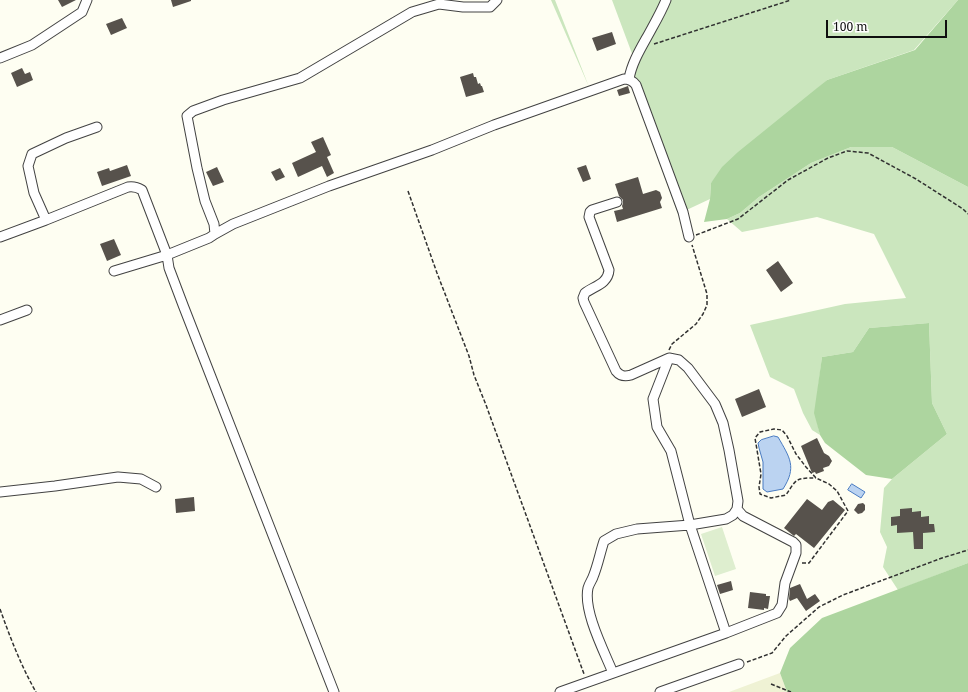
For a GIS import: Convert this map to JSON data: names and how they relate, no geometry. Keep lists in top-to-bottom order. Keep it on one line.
{"scale_bar":"100 m"}
